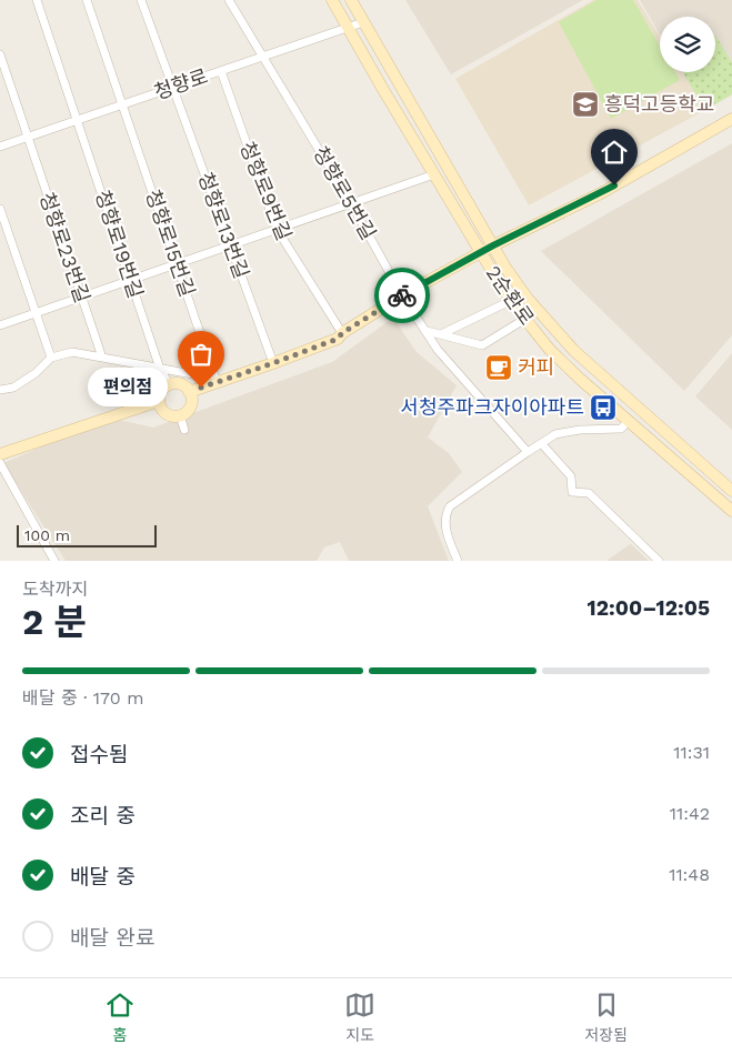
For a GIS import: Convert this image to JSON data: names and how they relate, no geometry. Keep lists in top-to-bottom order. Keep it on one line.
{"streets":{"main road":["2순환로"],"street":["청향로","청향로9번길","청향로5번길","청향로13번길","청향로15번길","청향로19번길","청향로23번길"]},"crossings":[["청향로","청향로9번길"],["청향로","청향로5번길"],["청향로","청향로13번길"],["청향로","청향로15번길"],["청향로","청향로19번길"],["청향로","청향로23번길"],["청향로","2순환로"]],"places":{"school or university":["흥덕고등학교"],"cafe":["커피"],"other":["편의점"],"bus stop":["서청주파크자이아파트"]},"scale_bar":"100 m","page":{"bubble":"편의점","scale":"100 m","heading":["2 분","도착까지","12:00–12:05"],"bar":"배달 중 · 170 m","list":[["접수됨","11:31"],["조리 중","11:42"],["배달 중","11:48"],"배달 완료"],"tabs":["홈","지도","저장됨"]}}
